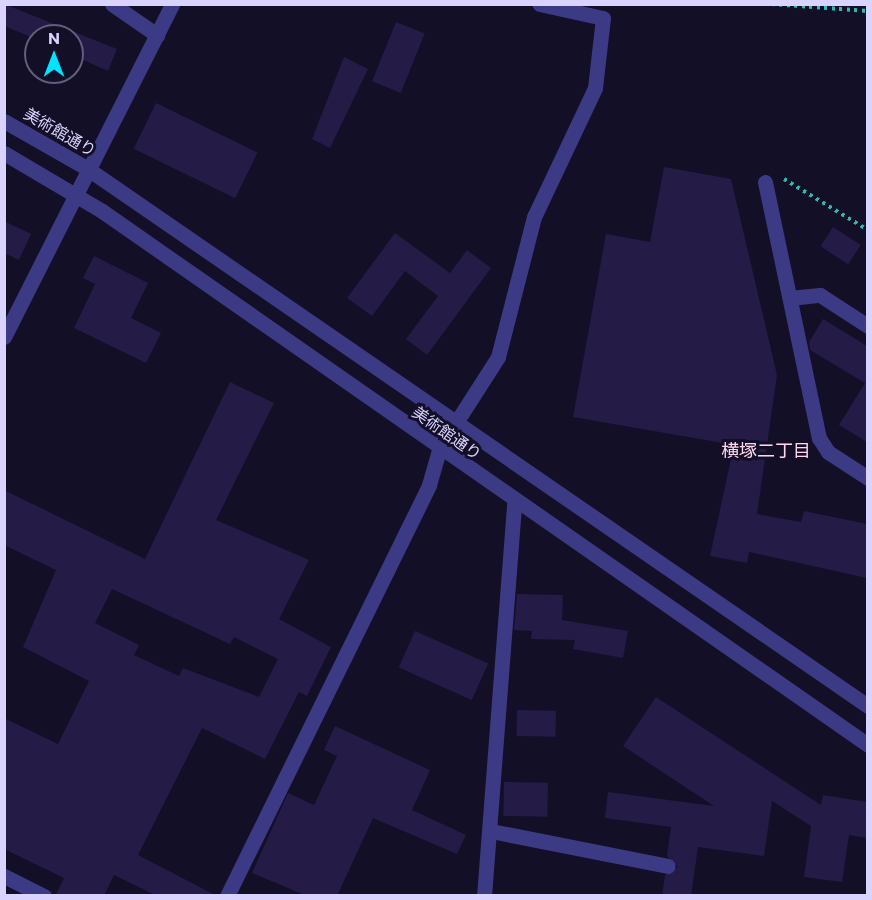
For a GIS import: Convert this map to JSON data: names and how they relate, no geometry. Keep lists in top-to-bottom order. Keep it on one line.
{"streets":{"street":["美術館通り"]},"districts":["横塚二丁目"],"north":"top"}
